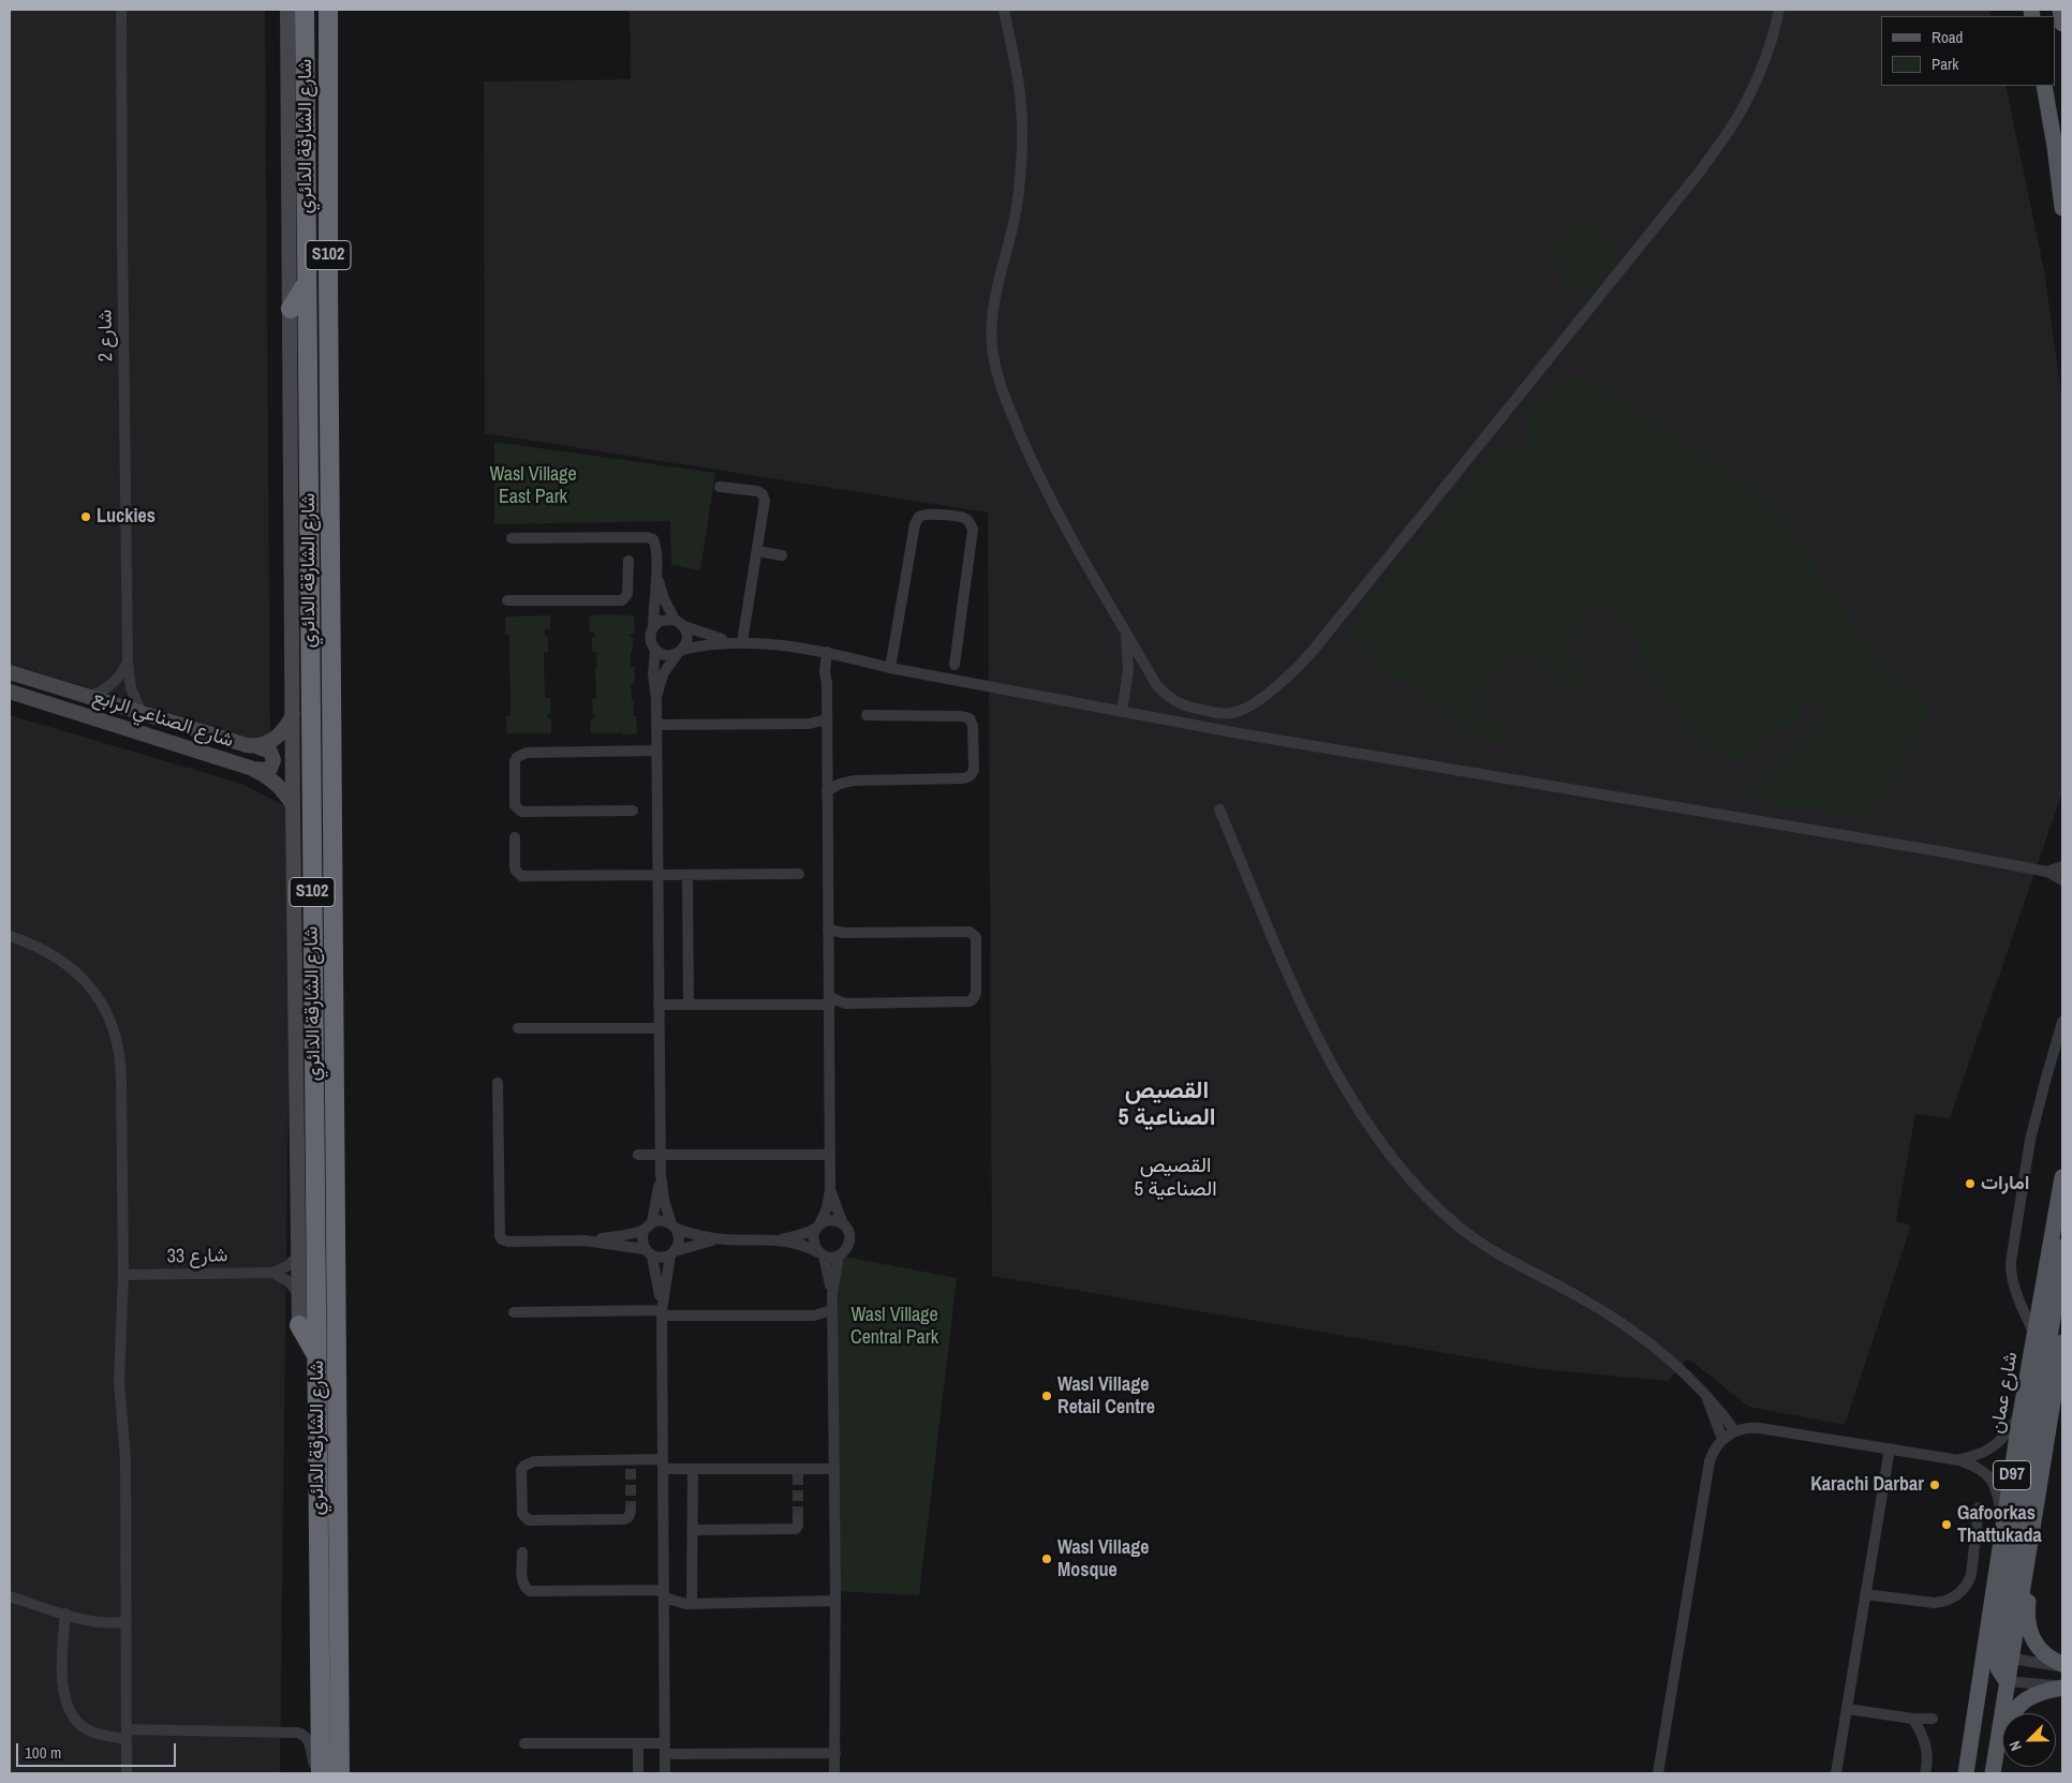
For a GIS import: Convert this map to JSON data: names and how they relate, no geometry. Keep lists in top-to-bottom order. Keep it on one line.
{"streets":{"highway":["شارع الشارقة الدائري","S102"],"main road":["شارع عمان","D97"],"street":["شارع 2","شارع الصناعي الرابع","شارع 33"]},"crossings":[["شارع 2","شارع الصناعي الرابع"]],"districts":["القصيص الصناعية 5","القصيص الصناعية 5"],"parks":["Wasl Village East Park","Wasl Village Central Park"],"places":["Luckies","امارات","Wasl Village Retail Centre","Karachi Darbar","Gafoorkas Thattukada","Wasl Village Mosque"],"legend":["Road","Park"],"scale_bar":"100 m","north":"bottom left"}
